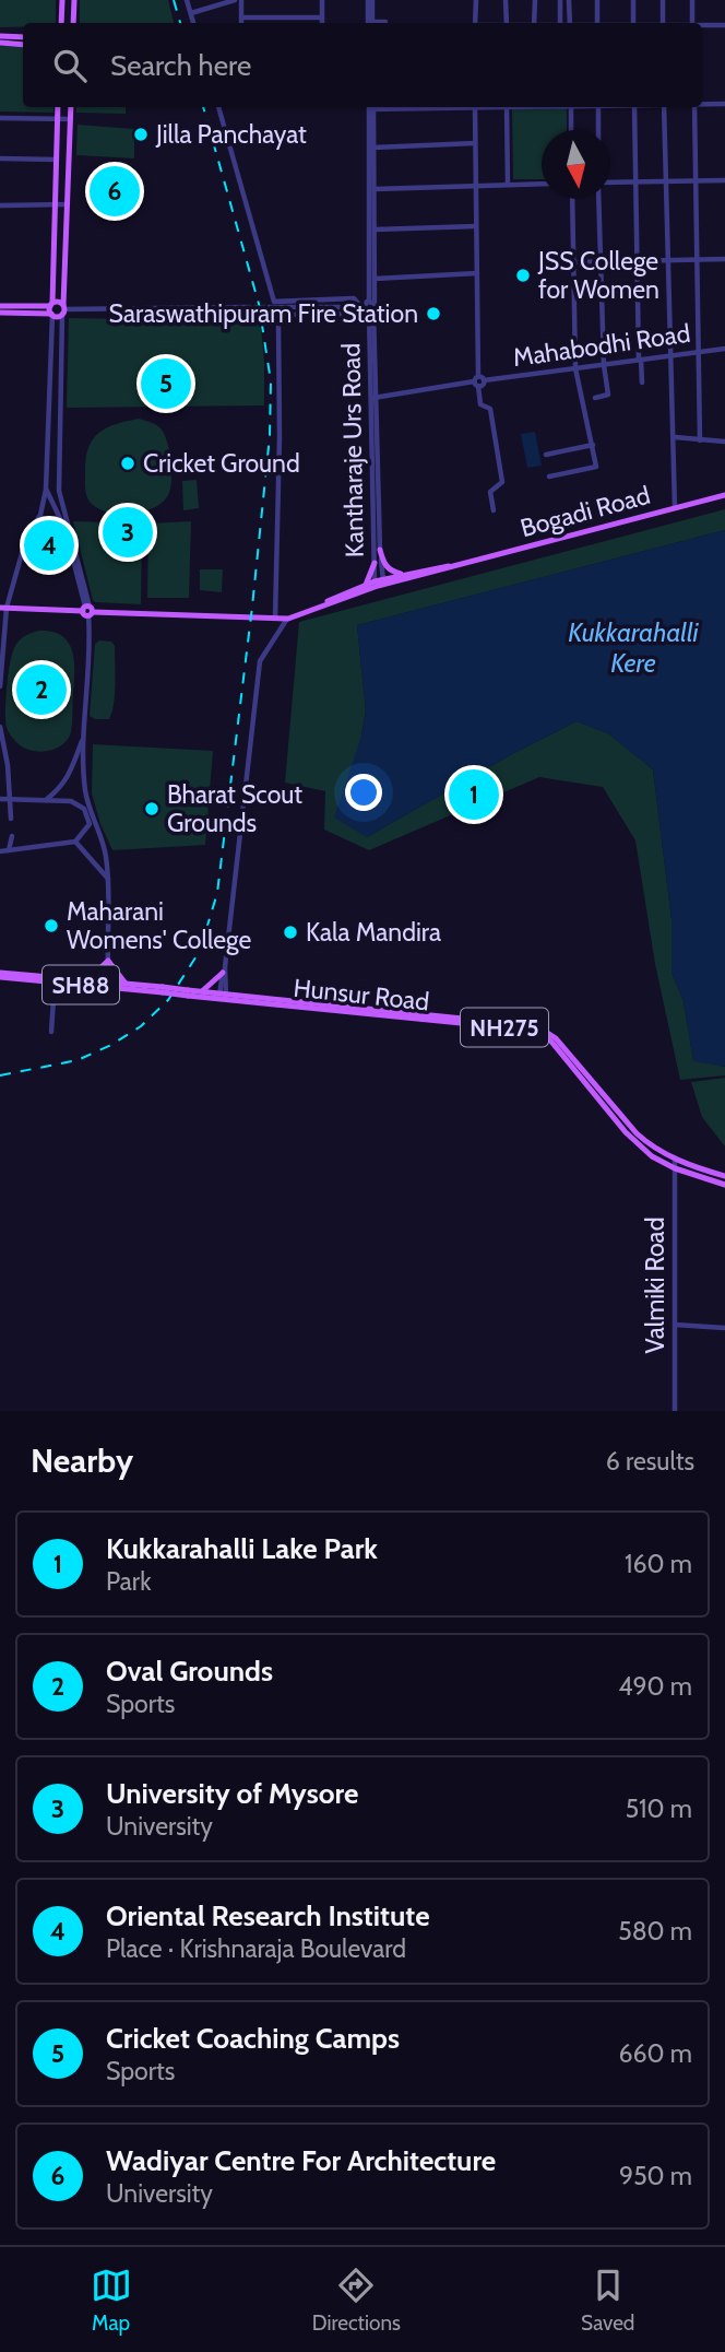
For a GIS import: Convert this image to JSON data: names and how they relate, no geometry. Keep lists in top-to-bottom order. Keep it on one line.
{"streets":{"main road":["Bogadi Road","SH88","Hunsur Road","NH275"],"street":["Mahabodhi Road","Kantharaje Urs Road","Valmiki Road"]},"crossings":[["Kantharaje Urs Road","Bogadi Road"],["SH88","Hunsur Road"],["Hunsur Road","Valmiki Road"]],"water":["Kukkarahalli Kere"],"places":["Jilla Panchayat","JSS College for Women","Saraswathipuram Fire Station","Cricket Ground","Bharat Scout Grounds","Maharani Womens' College","Kala Mandira"],"north":"bottom","page":{"search":"Search here","pins":["6","5","3","4","2","1"],"heading":["Nearby","6 results"],"list":[{"mark":"1","name":"Kukkarahalli Lake Park","note":"Park","value":"160 m"},{"mark":"2","name":"Oval Grounds","note":"Sports","value":"490 m"},{"mark":"3","name":"University of Mysore","note":"University","value":"510 m"},{"mark":"4","name":"Oriental Research Institute","note":"Place · Krishnaraja Boulevard","value":"580 m"},{"mark":"5","name":"Cricket Coaching Camps","note":"Sports","value":"660 m"},{"mark":"6","name":"Wadiyar Centre For Architecture","note":"University","value":"950 m"}],"nav":["Map","Directions","Saved"]}}
